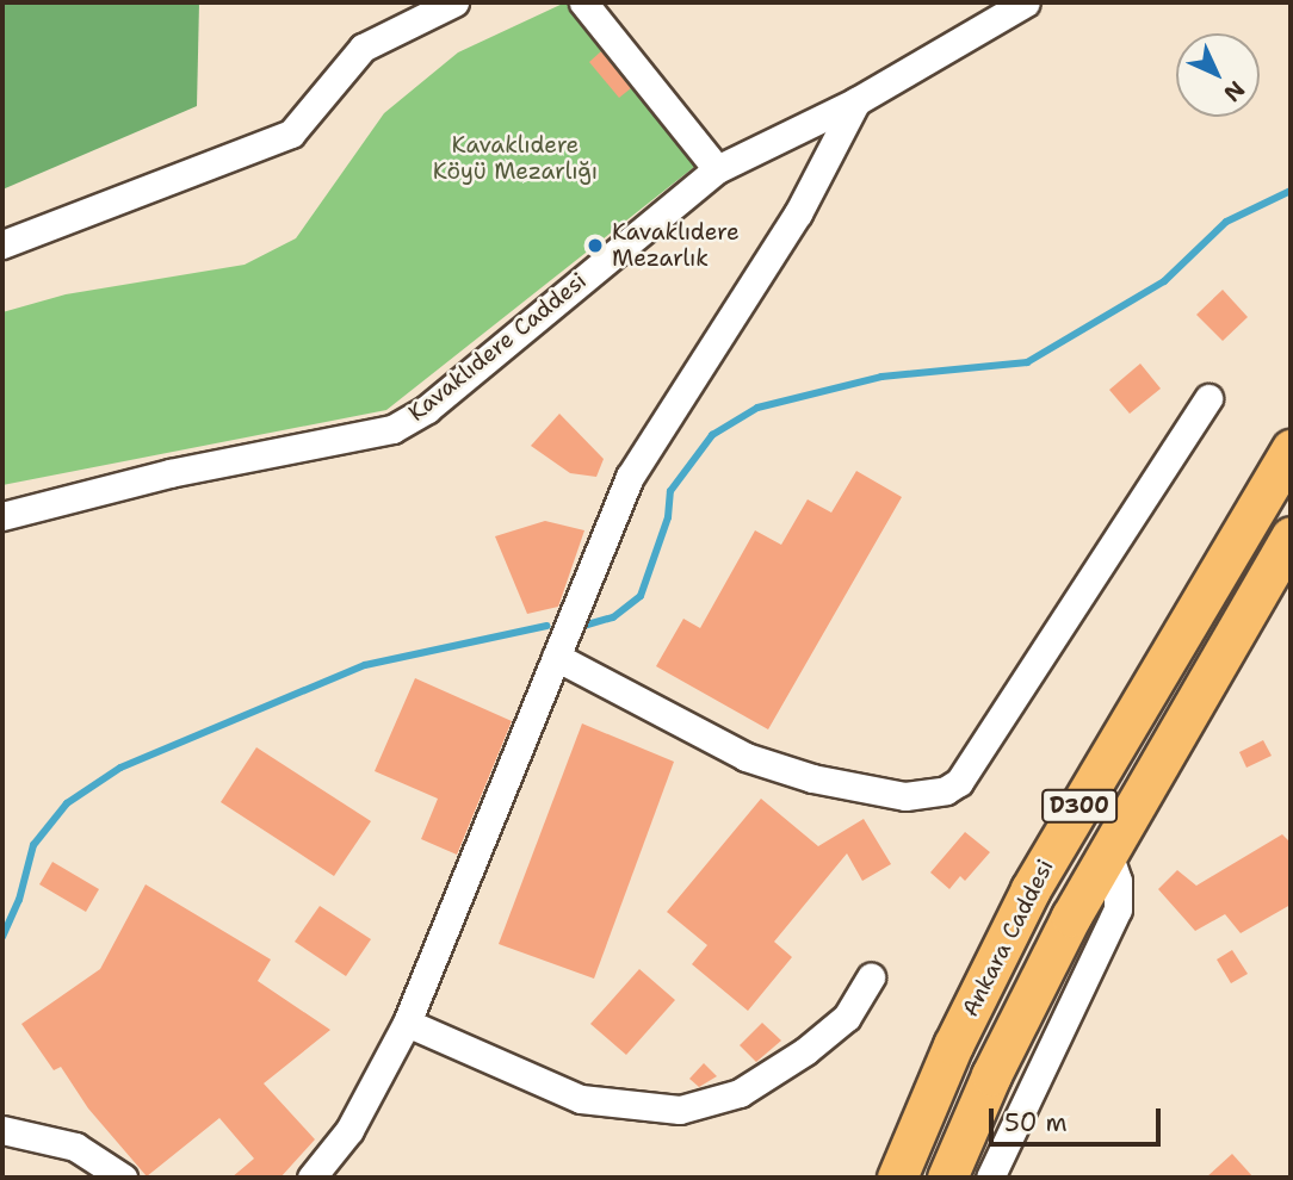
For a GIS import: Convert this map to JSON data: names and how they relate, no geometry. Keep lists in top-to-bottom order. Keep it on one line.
{"streets":{"highway":["D300","Ankara Caddesi"],"street":["Kavaklıdere Caddesi"]},"parks":["Kavaklıdere Köyü Mezarlığı"],"places":["Kavaklıdere Mezarlık"],"scale_bar":"50 m","north":"bottom right"}
